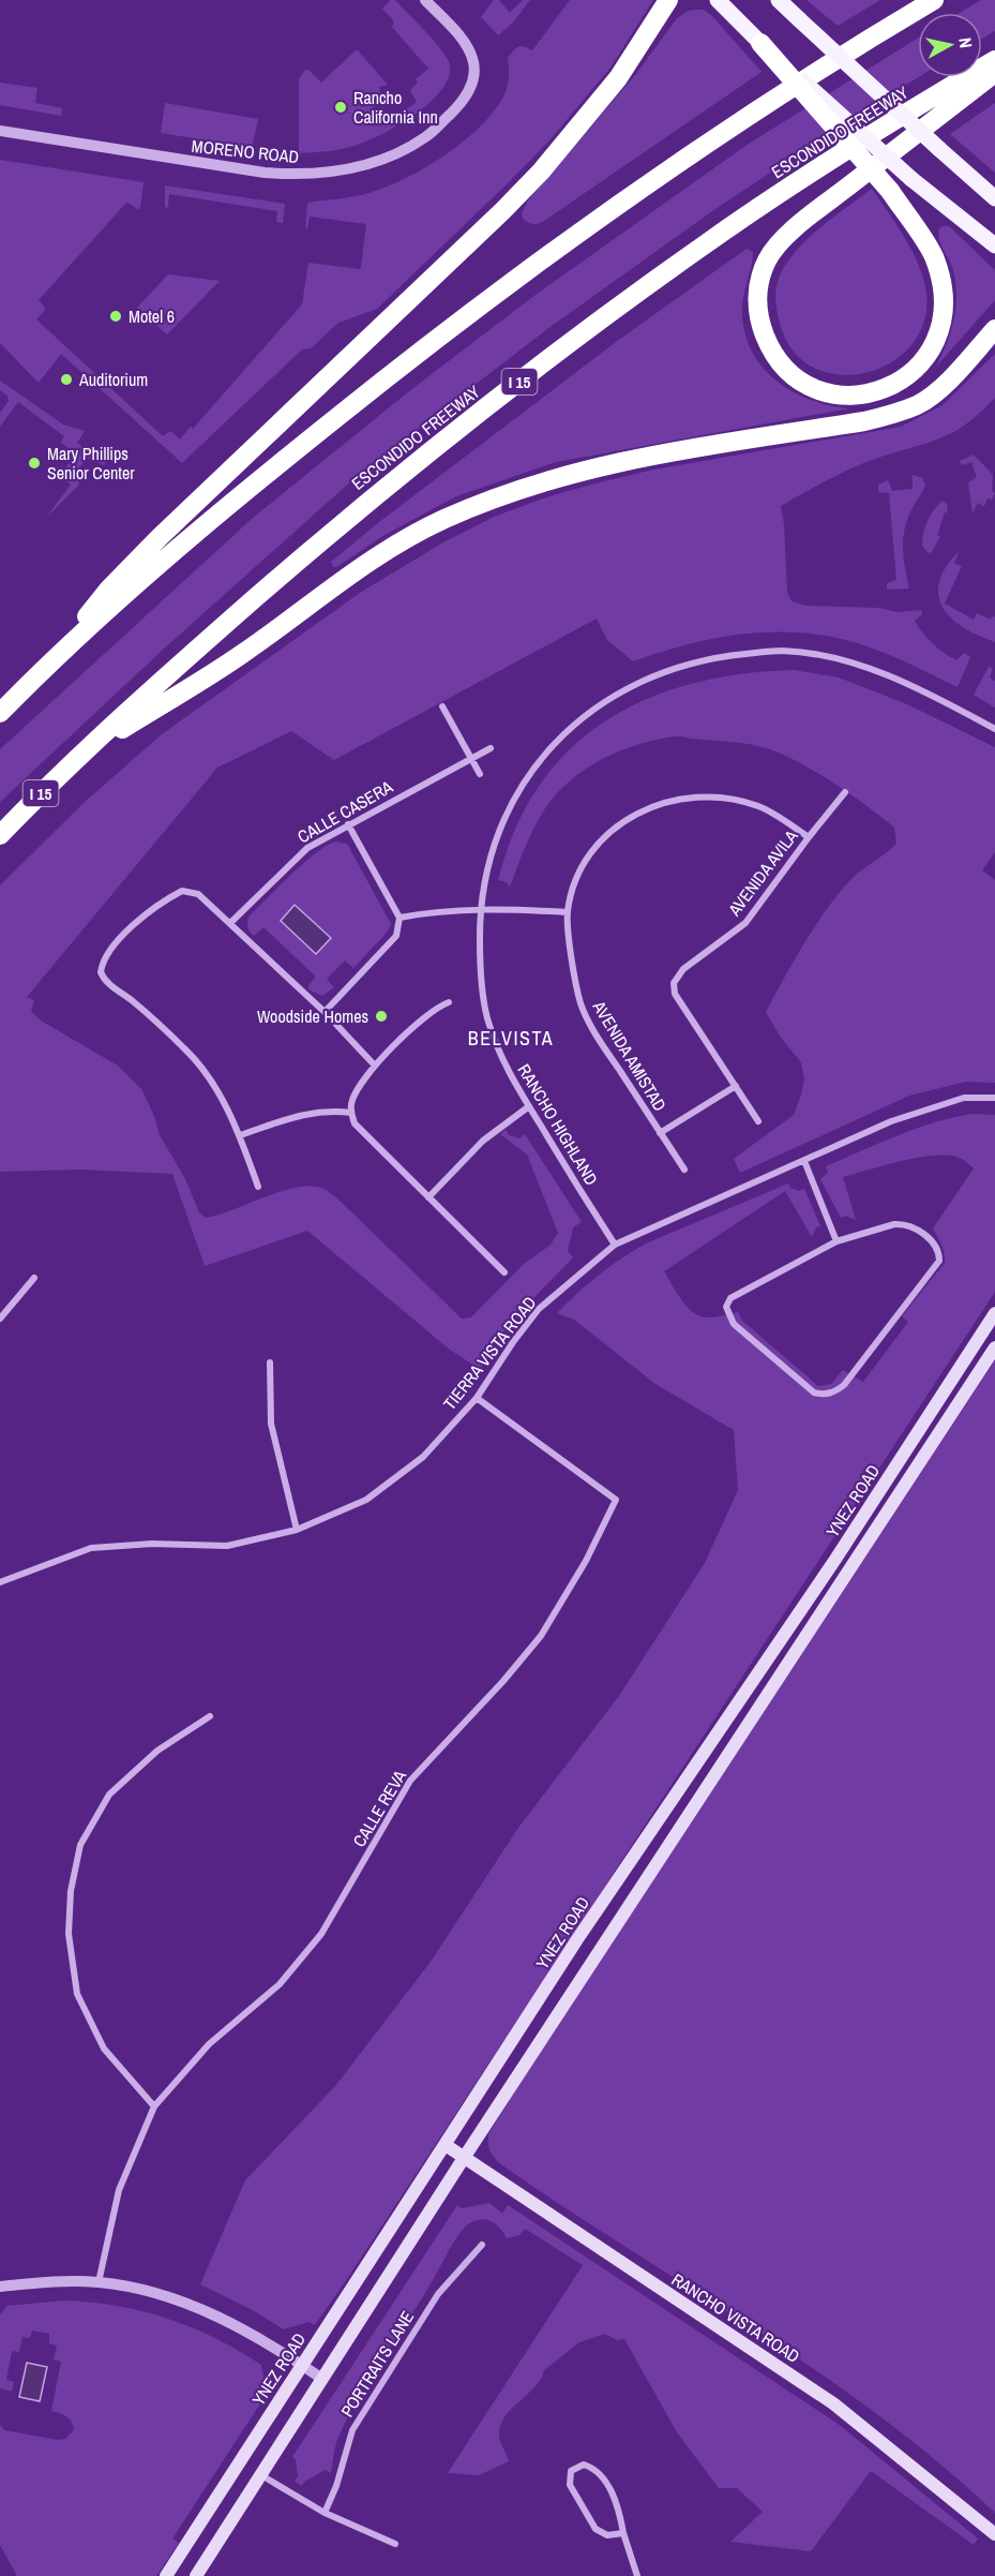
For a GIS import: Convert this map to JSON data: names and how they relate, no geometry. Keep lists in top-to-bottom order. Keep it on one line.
{"streets":{"highway":["ESCONDIDO FREEWAY","I 15"],"main road":["YNEZ ROAD","RANCHO VISTA ROAD"],"street":["MORENO ROAD","CALLE CASERA","AVENIDA AVILA","AVENIDA AMISTAD","RANCHO HIGHLAND","TIERRA VISTA ROAD","CALLE REVA","PORTRAITS LANE"]},"crossings":[["AVENIDA AVILA","AVENIDA AMISTAD"],["RANCHO HIGHLAND","TIERRA VISTA ROAD"],["TIERRA VISTA ROAD","CALLE REVA"],["YNEZ ROAD","RANCHO VISTA ROAD"]],"districts":["BELVISTA"],"places":["Rancho California Inn","Motel 6","Auditorium","Mary Phillips Senior Center","Woodside Homes"],"north":"right"}
